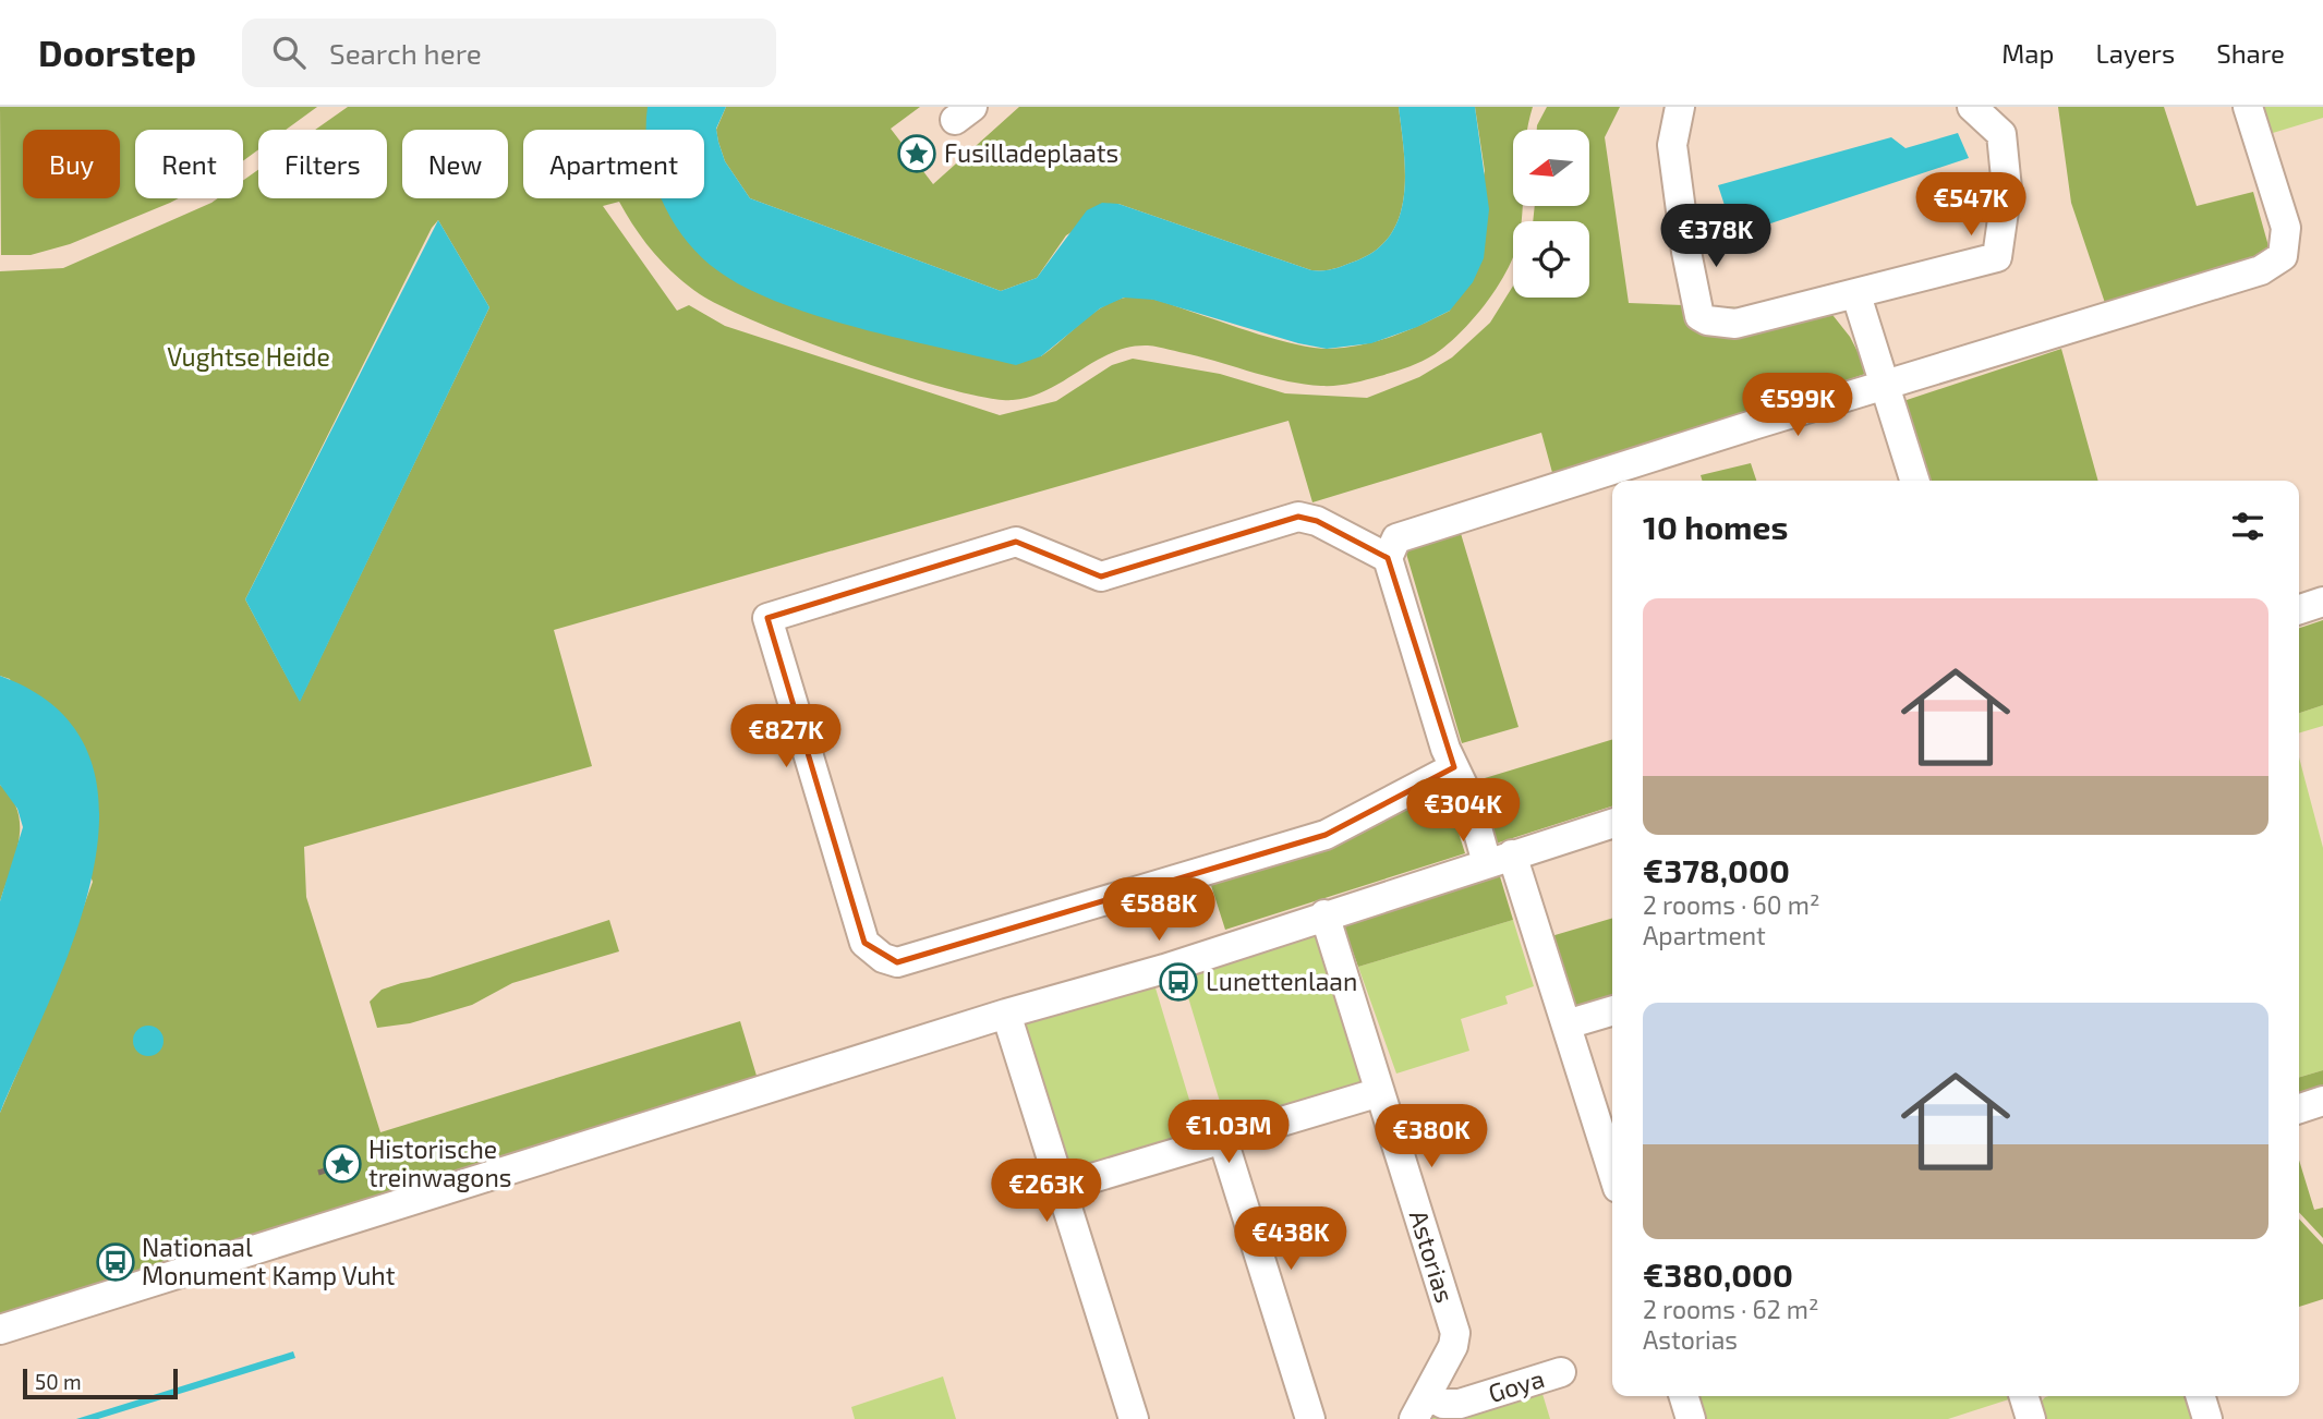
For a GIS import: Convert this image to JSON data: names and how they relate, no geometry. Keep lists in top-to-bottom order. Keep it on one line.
{"streets":{"street":["Astorias","Goya"]},"crossings":[["Astorias","Goya"]],"parks":["Vughtse Heide"],"places":{"place":["Fusilladeplaats","Historische treinwagons"],"bus stop":["Lunettenlaan","Nationaal Monument Kamp Vuht"]},"scale_bar":"50 m","north":"left","page":{"header":"Doorstep","search":"Search here","nav":["Map","Layers","Share"],"chip":["Buy","Rent","Filters","New","Apartment"],"price":["€547K","€378K","€599K","€827K","€304K","€588K","€1.03M","€380K","€263K","€438K"],"heading":"10 homes","list":[{"name":"€378,000","note":"2 rooms · 60 m² · Apartment"},{"name":"€380,000","note":"2 rooms · 62 m² · Astorias"}],"scale":"50 m"}}
